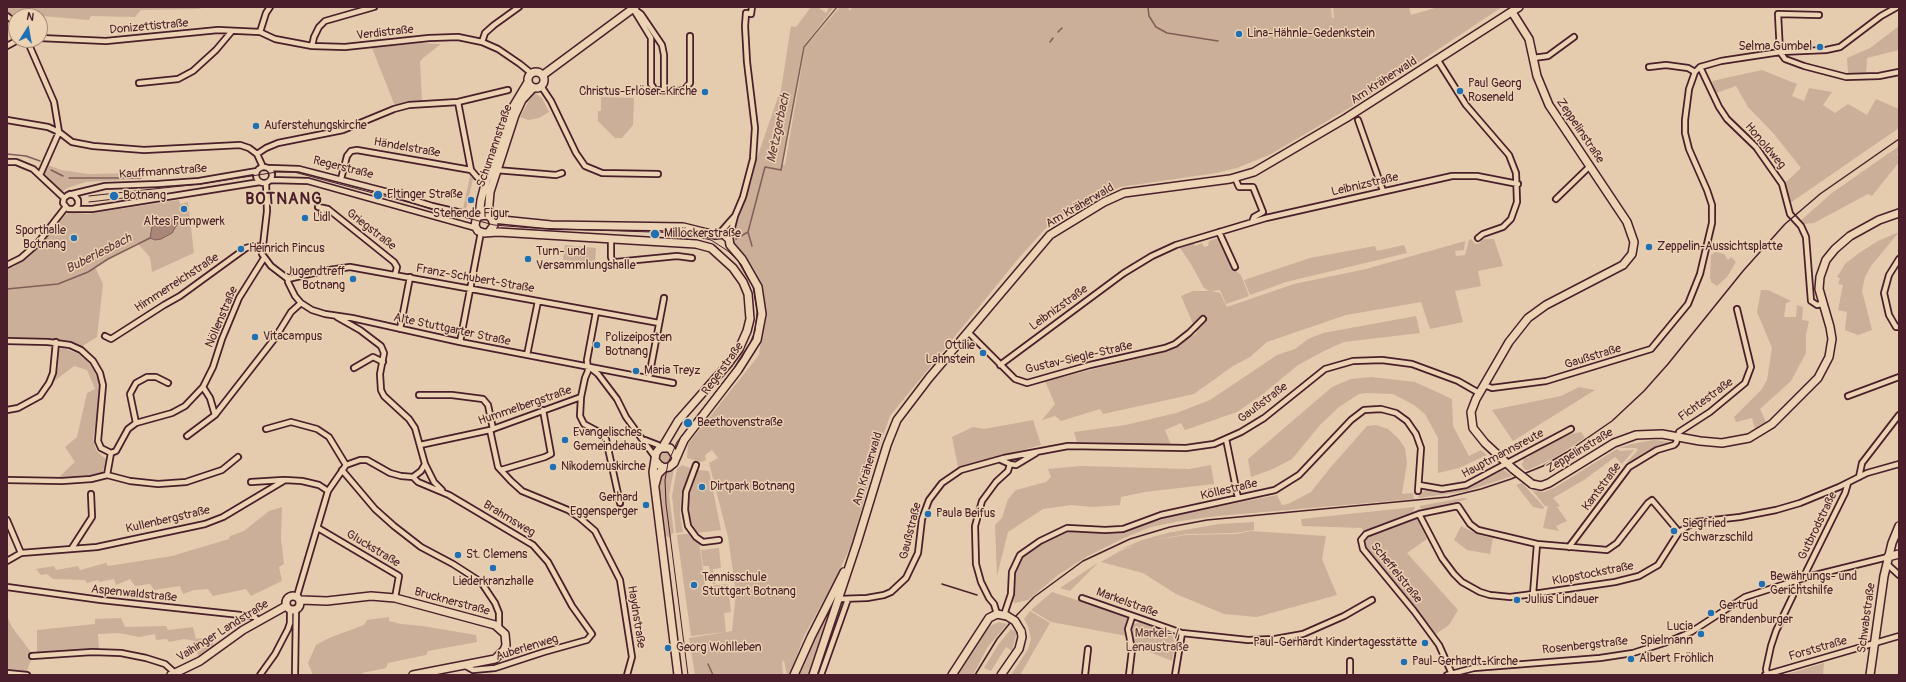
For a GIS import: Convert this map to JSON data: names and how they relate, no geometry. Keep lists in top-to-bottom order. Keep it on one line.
{"streets":{"main road":["Am Kräherwald","Zeppelinstraße","Schumannstraße","Regerstraße","Brucknerstraße","Schwabstraße","Vaihinger Landstraße","Rosenbergstraße"],"street":["Donizettistraße","Verdistraße","Honoldweg","Händelstraße","Kauffmannstraße","Leibnizstraße","Griegstraße","Franz-Schubert-Straße","Himmerreichstraße","Nöllenstraße","Alte Stuttgarter Straße","Gaußstraße","Gustav-Siegle-Straße","Fichtestraße","Hummelbergstraße","Hauptmannsreute","Kantstraße","Köllestraße","Brahmsweg","Kullenbergstraße","Gutbrodstraße","Gluckstraße","Scheffelstraße","Klopstockstraße","Aspenwaldstraße","Markelstraße","Haydnstraße","Auberlenweg","Forststraße"]},"crossings":[["Donizettistraße","Verdistraße"],["Verdistraße","Schumannstraße"],["Am Kräherwald","Zeppelinstraße"],["Am Kräherwald","Gaußstraße"],["Am Kräherwald","Gustav-Siegle-Straße"],["Zeppelinstraße","Honoldweg"],["Zeppelinstraße","Gaußstraße"],["Zeppelinstraße","Fichtestraße"],["Zeppelinstraße","Hauptmannsreute"],["Zeppelinstraße","Kantstraße"],["Schumannstraße","Händelstraße"],["Schumannstraße","Regerstraße"],["Händelstraße","Regerstraße"],["Regerstraße","Kauffmannstraße"],["Leibnizstraße","Gustav-Siegle-Straße"],["Griegstraße","Franz-Schubert-Straße"],["Franz-Schubert-Straße","Hummelbergstraße"],["Alte Stuttgarter Straße","Hummelbergstraße"],["Fichtestraße","Kantstraße"],["Hummelbergstraße","Haydnstraße"],["Hauptmannsreute","Köllestraße"],["Brahmsweg","Auberlenweg"],["Gutbrodstraße","Klopstockstraße"],["Gutbrodstraße","Rosenbergstraße"],["Gluckstraße","Brucknerstraße"],["Gluckstraße","Vaihinger Landstraße"],["Scheffelstraße","Klopstockstraße"],["Scheffelstraße","Rosenbergstraße"],["Aspenwaldstraße","Vaihinger Landstraße"],["Brucknerstraße","Vaihinger Landstraße"],["Brucknerstraße","Auberlenweg"],["Schwabstraße","Rosenbergstraße"],["Schwabstraße","Forststraße"]],"districts":["BOTNANG"],"water":["Metzgerbach","Buberlesbach"],"parks":["Markel- / Lenaustraße"],"places":["Lina-Hähnle-Gedenkstein","Selma Gumbel","Paul Georg Roseneld","Christus-Erlöser-Kirche","Auferstehungskirche","Eltinger Straße","Botnang","Stehende Figur","Altes Pumpwerk","Lidl","Millöckerstraße","Sporthalle Botnang","Zeppelin-Aussichtsplatte","Heinrich Pincus","Turn- und Versammlungshalle","Jugendtreff Botnang","Vitacampus","Polizeiposten Botnang","Ottilie Lahnstein","Maria Treyz","Beethovenstraße","Evangelisches Gemeindehaus","Nikodemuskirche","Dirtpark Botnang","Gerhard Eggensperger","Paula Beifus","Siegfried Schwarzschild","St. Clemens","Liederkranzhalle","Bewährungs- und Gerichtshilfe","Tennisschule Stuttgart Botnang","Julius Lindauer","Gertrud Brandenburger","Lucia Spielmann","Paul-Gerhardt Kindertagesstätte","Georg Wohlleben","Albert Fröhlich","Paul-Gerhardt-Kirche"],"north":"top"}
